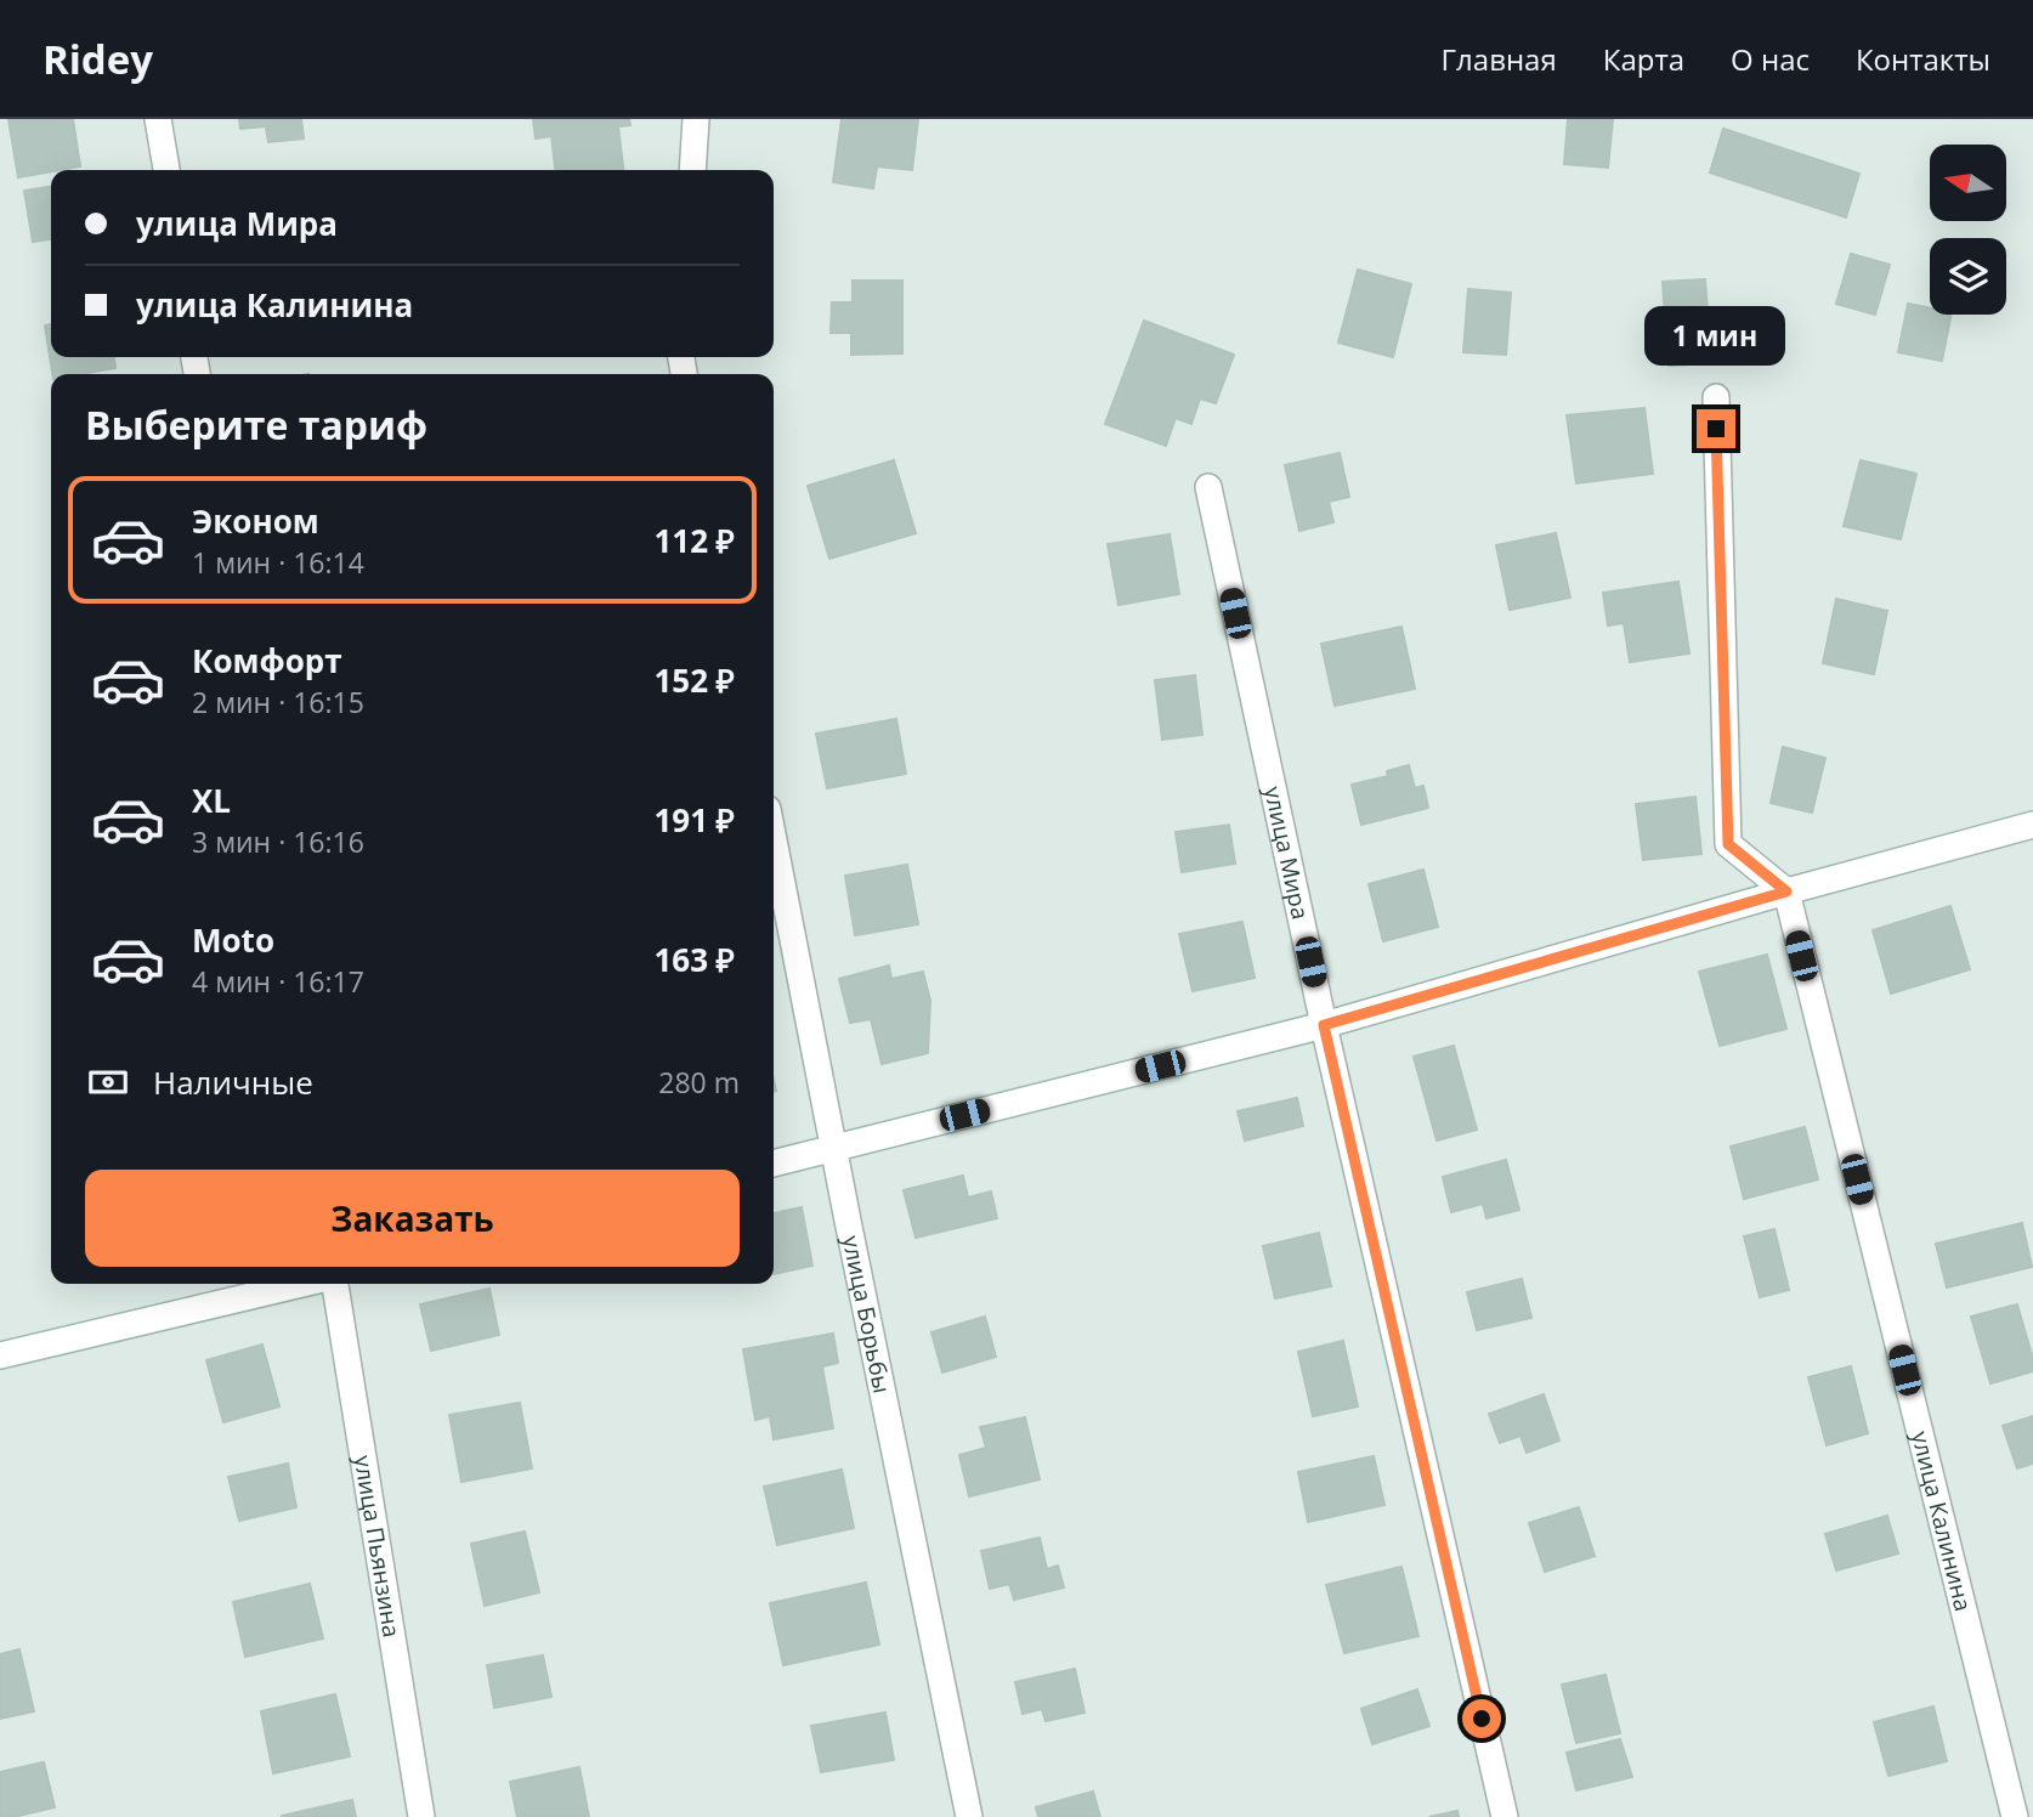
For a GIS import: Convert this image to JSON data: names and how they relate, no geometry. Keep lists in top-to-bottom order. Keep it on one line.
{"streets":{"street":["улица Мира","улица Борьбы","улица Калинина","улица Пьянзина"]},"north":"left","page":{"header":"Ridey","nav":["Главная","Карта","О нас","Контакты"],"banner":["улица Мира","улица Калинина"],"bubble":"1 мин","heading":"Выберите тариф","list":[{"name":"Эконом","note":"1 мин · 16:14","value":"112 ₽"},{"name":"Комфорт","note":"2 мин · 16:15","value":"152 ₽"},{"name":"XL","note":"3 мин · 16:16","value":"191 ₽"},{"name":"Moto","note":"4 мин · 16:17","value":"163 ₽"}],"pay":["Наличные","280 m"],"buttons":"Заказать"}}
